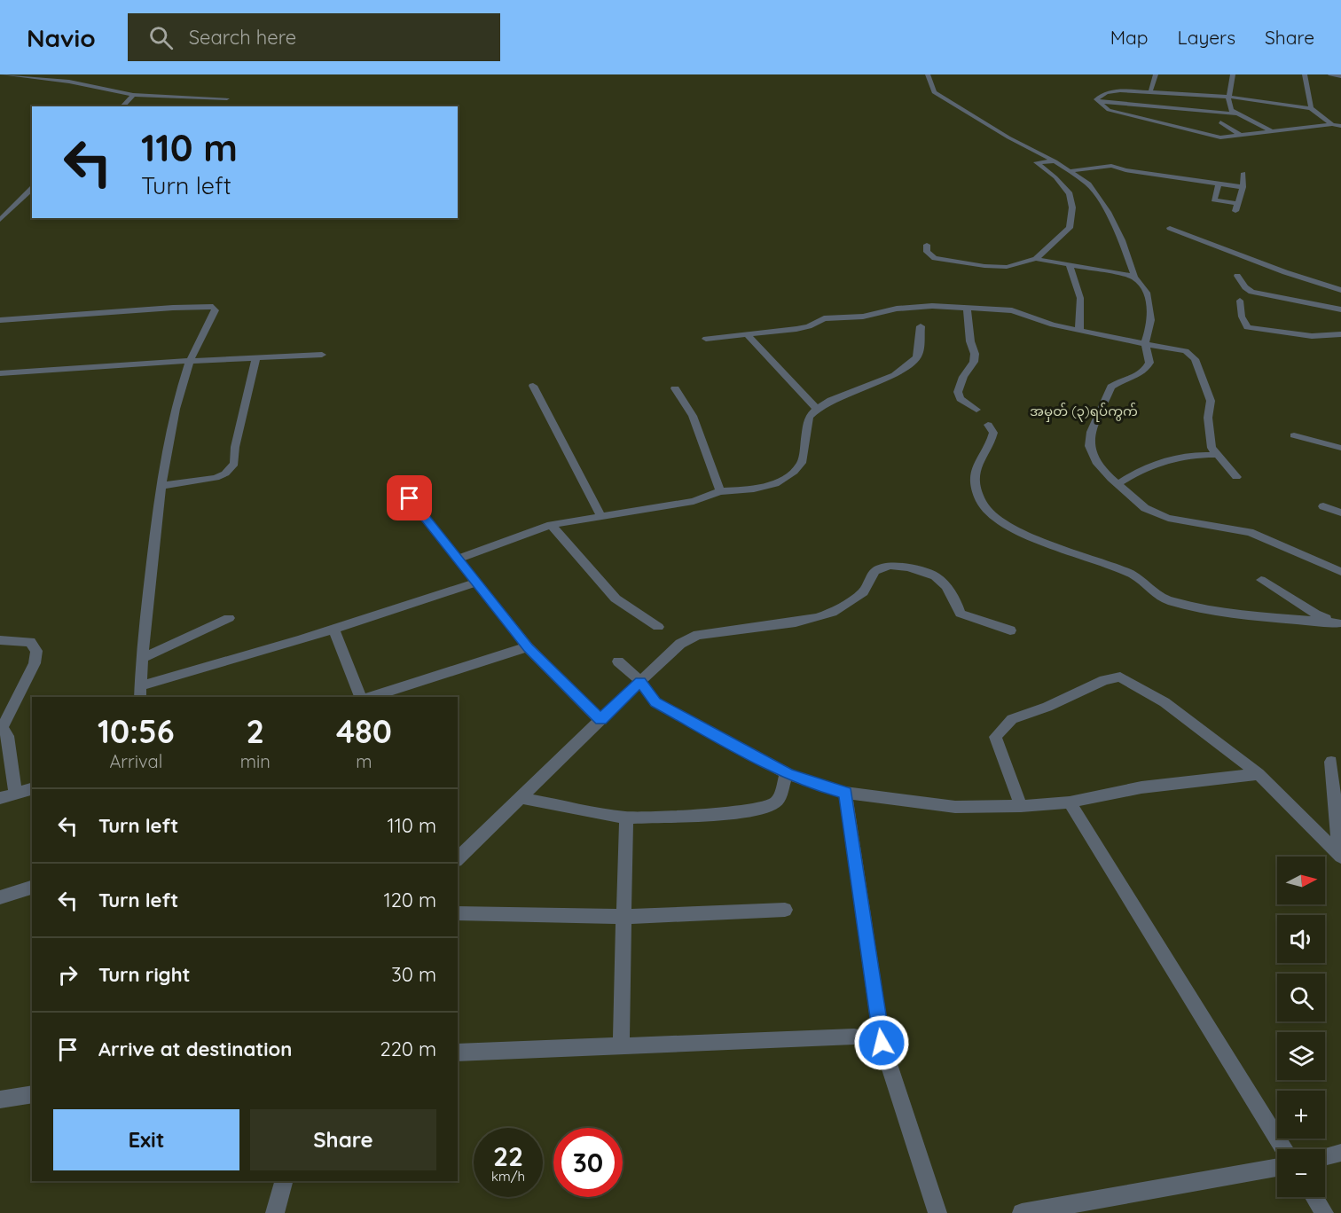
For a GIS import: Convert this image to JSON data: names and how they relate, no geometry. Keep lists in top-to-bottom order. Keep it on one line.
{"districts":["အမှတ် (၃)ရပ်ကွက်"],"north":"right","page":{"header":"Navio","search":"Search here","nav":["Map","Layers","Share"],"turn":["110 m","Turn left"],"eta":["10:56","Arrival","2","min","480","m"],"list":[{"name":"Turn left","value":"110 m"},{"name":"Turn left","value":"120 m"},{"name":"Turn right","value":"30 m"},{"name":"Arrive at destination","value":"220 m"}],"map_buttons":["+","−"],"buttons":["Exit","Share"],"speed":"22 km/h","limit":"30"}}
